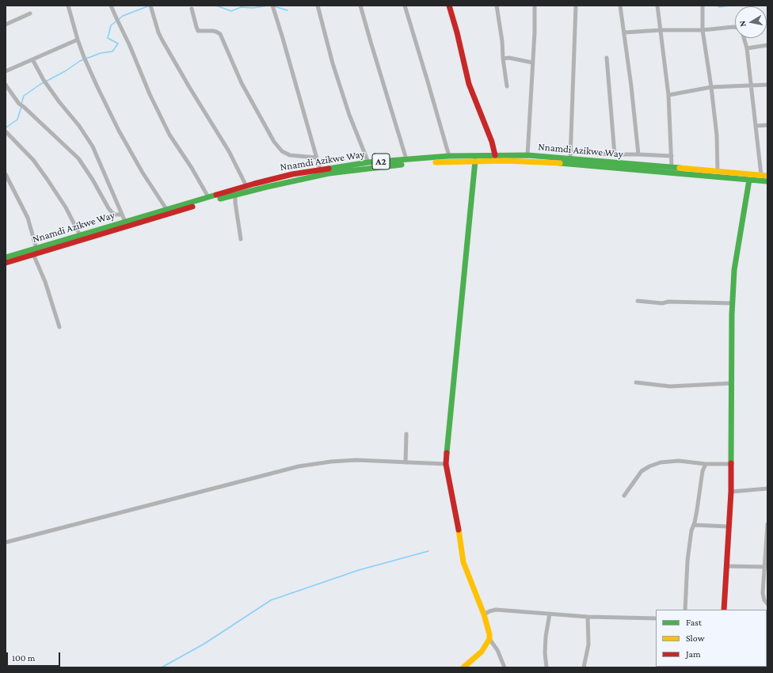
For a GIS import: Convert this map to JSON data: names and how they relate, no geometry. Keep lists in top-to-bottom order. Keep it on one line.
{"streets":{"main road":["Nnamdi Azikwe Way","A2"]},"legend":["Fast","Slow","Jam"],"scale_bar":"100 m","north":"left"}
